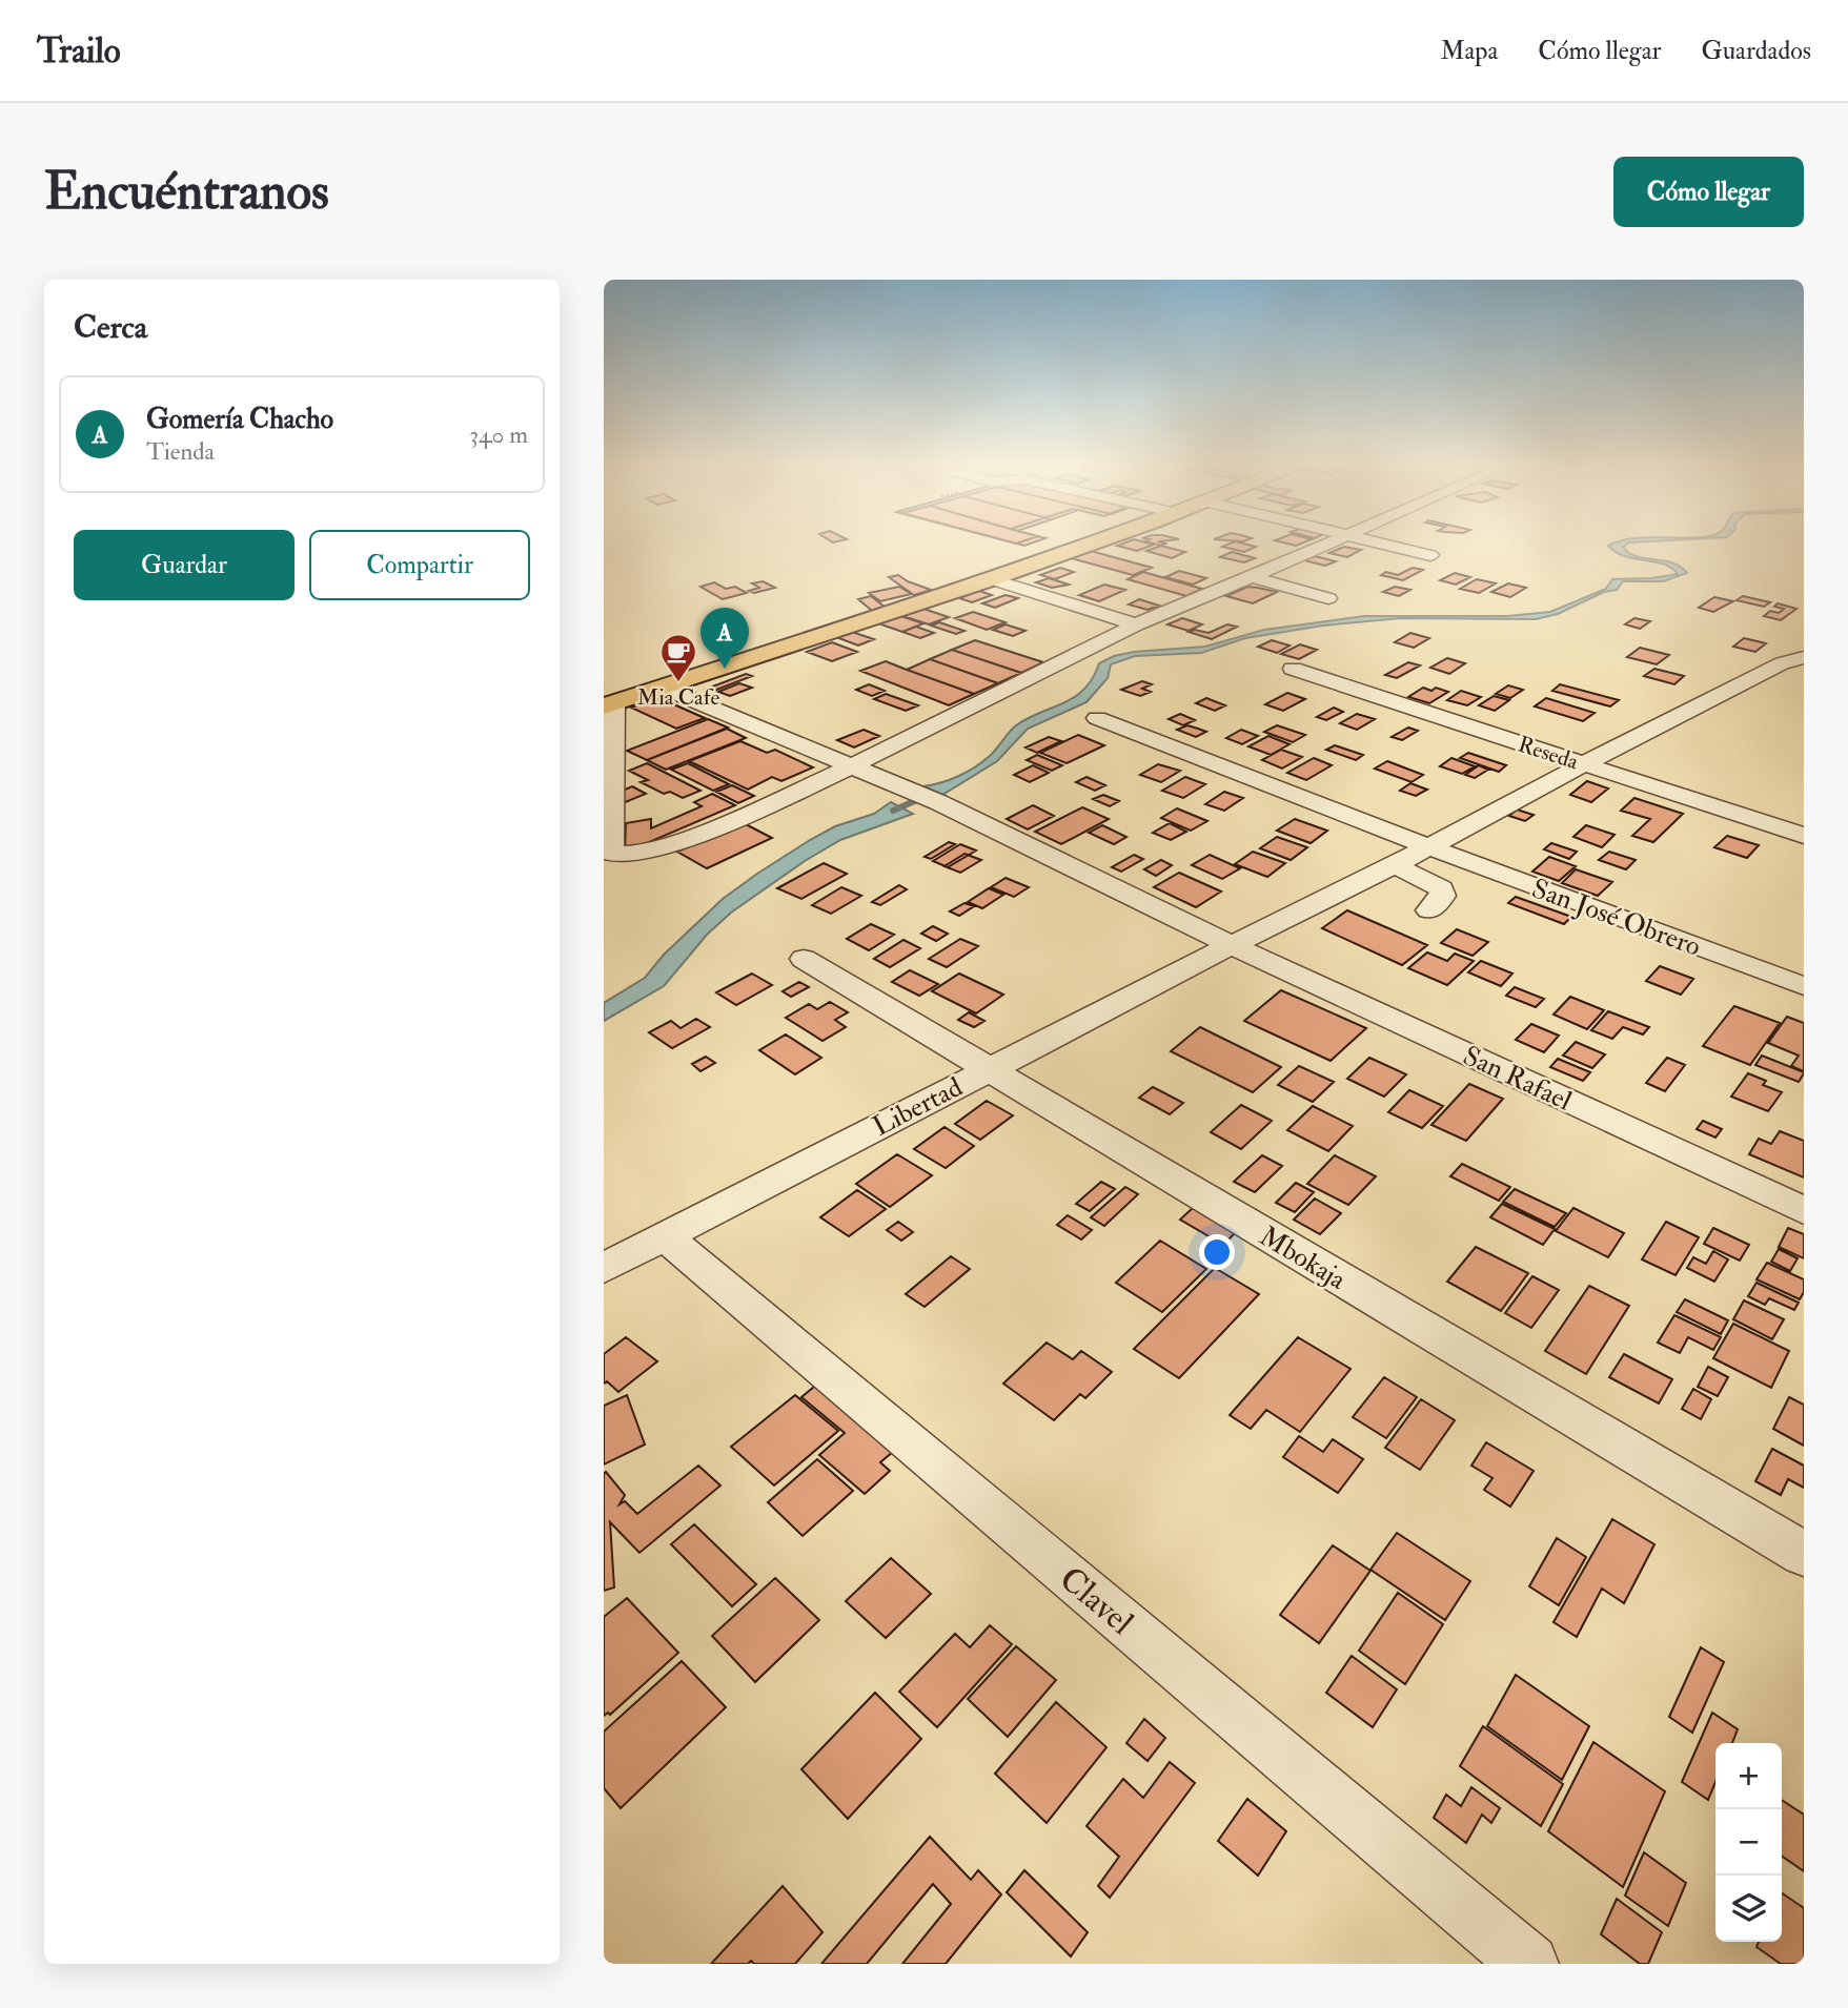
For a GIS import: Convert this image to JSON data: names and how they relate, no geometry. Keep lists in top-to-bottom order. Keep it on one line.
{"streets":{"street":["Reseda","San José Obrero","San Rafael","Libertad","Mbokaja","Clavel"]},"crossings":[["Reseda","Libertad"],["San José Obrero","Libertad"],["San Rafael","Libertad"],["Libertad","Mbokaja"],["Libertad","Clavel"]],"places":{"cafe":["Mia Cafe"]},"page":{"header":"Trailo","nav":["Mapa","Cómo llegar","Guardados"],"buttons":["Cómo llegar",["Guardar","Compartir"]],"title":"Encuéntranos","heading":"Cerca","list":[{"mark":"A","name":"Gomería Chacho","note":"Tienda","value":"340 m"}],"pins":"A","map_buttons":["+","−"]}}
